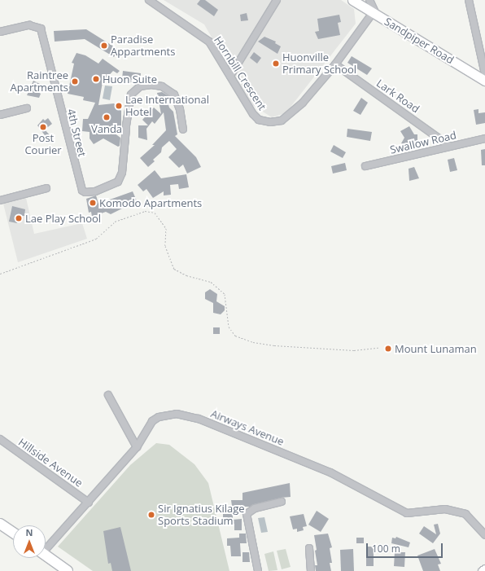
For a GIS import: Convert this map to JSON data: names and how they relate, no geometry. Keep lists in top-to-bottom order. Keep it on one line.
{"streets":{"street":["Sandpiper Road","Hornbill Crescent","Lark Road","4th Street","Swallow Road","Airways Avenue","Hillside Avenue"]},"crossings":[["Sandpiper Road","Hornbill Crescent"],["Hornbill Crescent","Lark Road"],["Lark Road","Swallow Road"],["Airways Avenue","Hillside Avenue"]],"places":["Paradise Appartments","Huonville Primary School","Huon Suite","Raintree Apartments","Lae International Hotel","Vanda","Post Courier","Komodo Apartments","Lae Play School","Mount Lunaman","Sir Ignatius Kilage Sports Stadium"],"scale_bar":"100 m","north":"top"}
